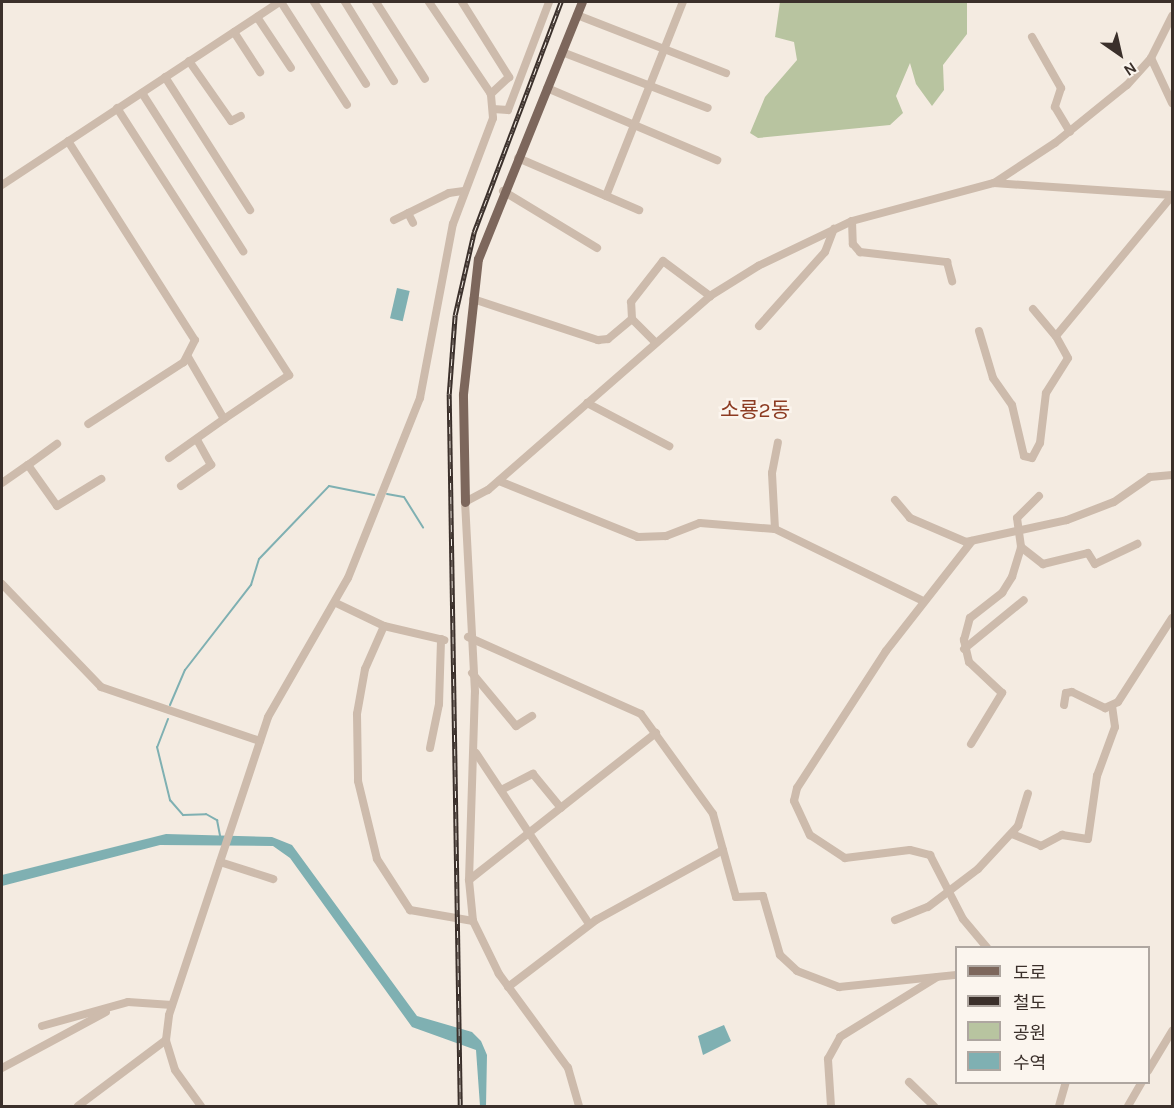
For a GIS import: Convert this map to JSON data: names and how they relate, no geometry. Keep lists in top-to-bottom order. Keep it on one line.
{"districts":["소룡2동"],"legend":["도로","철도","공원","수역"],"north":"bottom right"}
